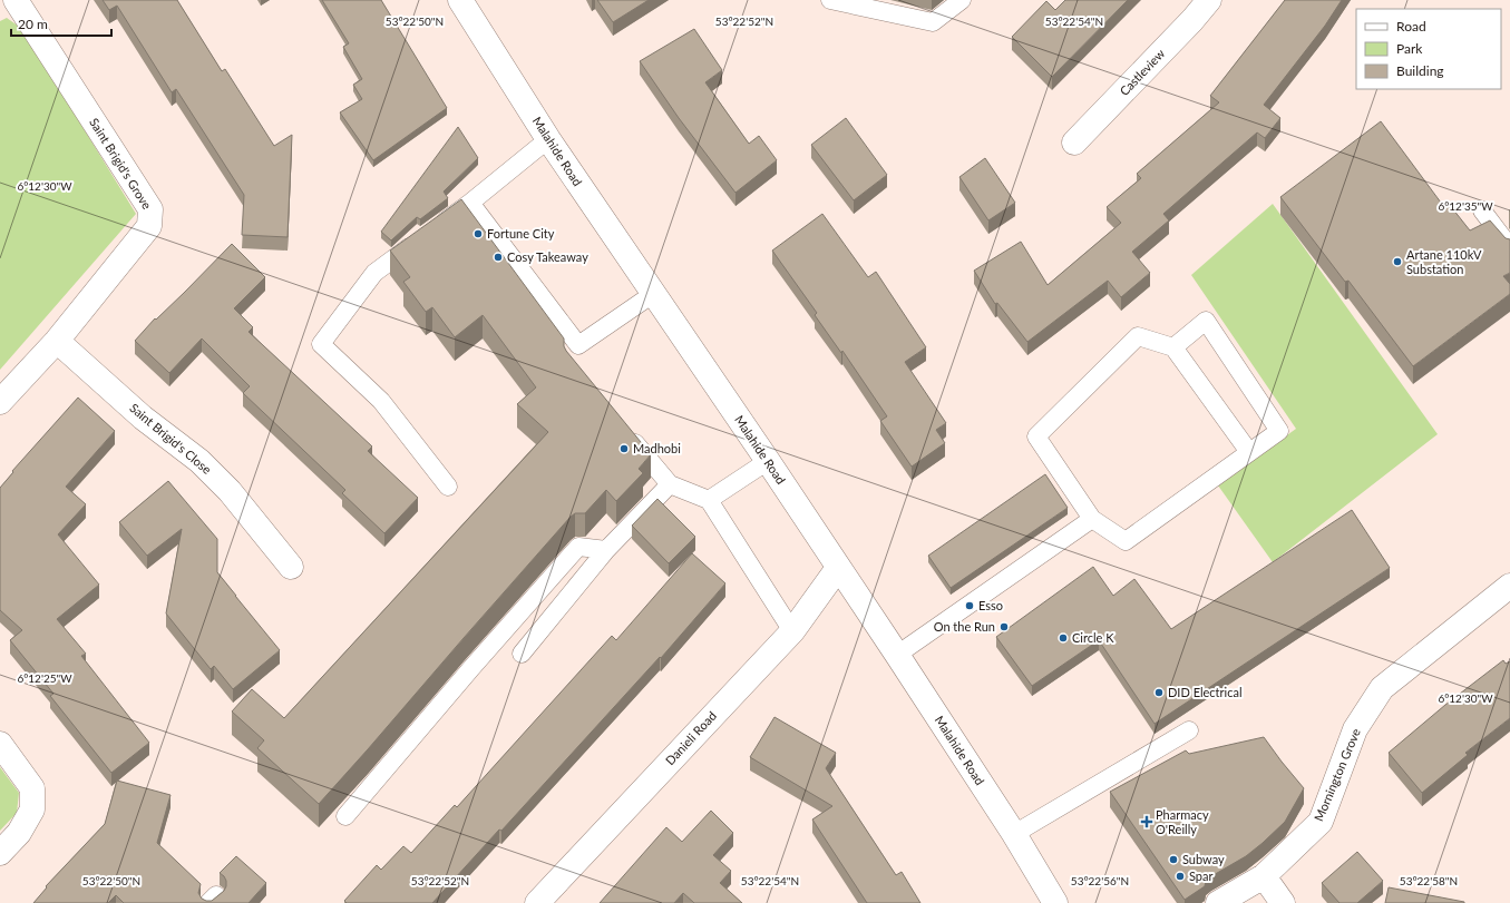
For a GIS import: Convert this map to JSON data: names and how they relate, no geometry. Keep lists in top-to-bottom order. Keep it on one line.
{"streets":{"street":["Castleview","Malahide Road","Saint Brigid's Grove","Saint Brigid's Close","Danieli Road","Mornington Grove"]},"crossings":[["Malahide Road","Danieli Road"],["Saint Brigid's Grove","Saint Brigid's Close"]],"places":{"other":["Fortune City","Cosy Takeaway","Artane 110kV Substation","Madhobi","Esso","On the Run","Circle K","DID Electrical","Subway","Spar"],"health":["Pharmacy O'Reilly"]},"legend":["Road","Park","Building"],"scale_bar":"20 m","coordinates":["53°22'50\"N","53°22'52\"N","53°22'54\"N","6°12'30\"W","6°12'35\"W","6°12'25\"W","53°22'56\"N","53°22'58\"N"]}
